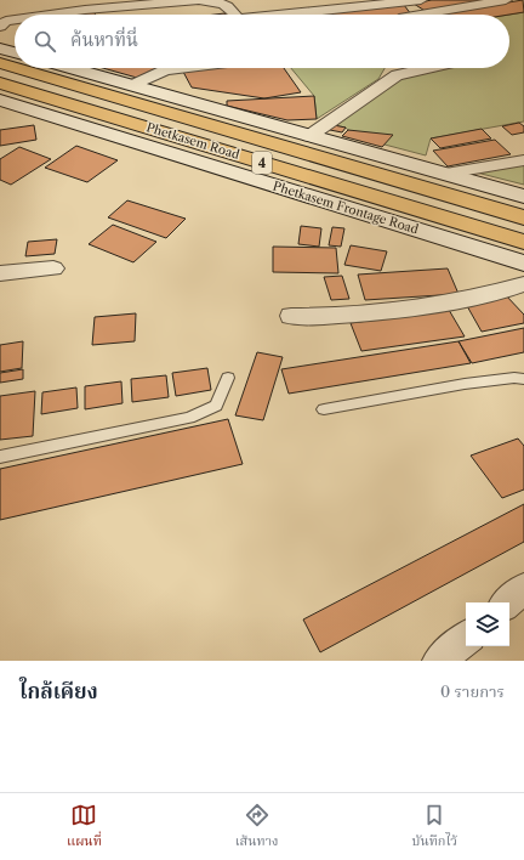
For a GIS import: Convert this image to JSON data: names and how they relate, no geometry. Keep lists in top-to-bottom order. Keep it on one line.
{"streets":{"highway":["Phetkasem Road","4"],"main road":["Phetkasem Frontage Road"]},"page":{"search":"ค้นหาที่นี่","heading":["ใกล้เคียง","0 รายการ"],"nav":["แผนที่","เส้นทาง","บันทึกไว้"]}}
